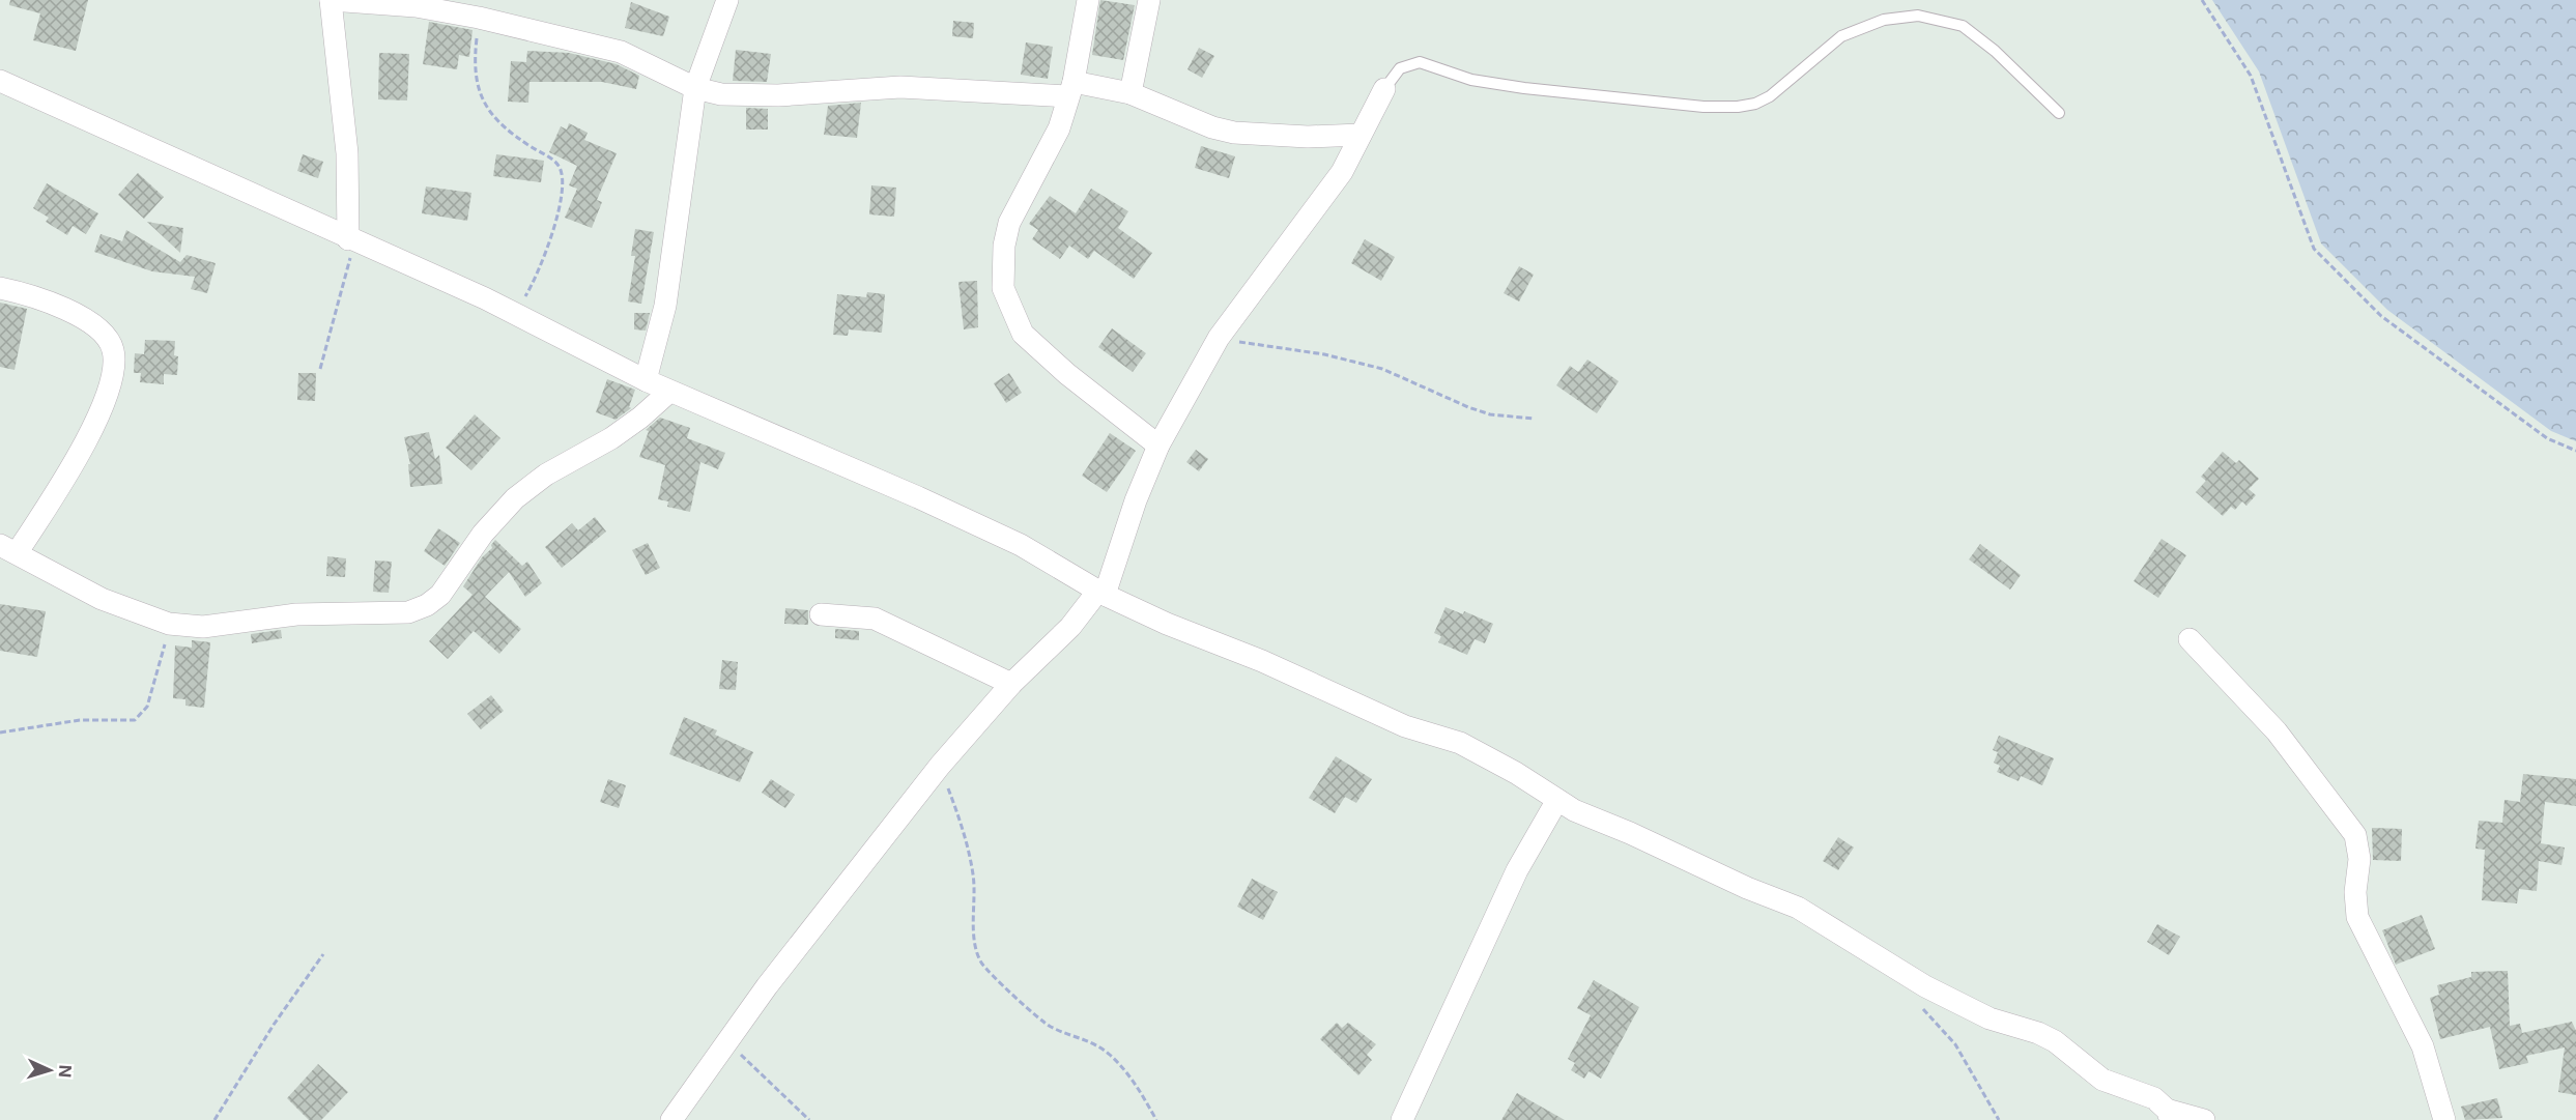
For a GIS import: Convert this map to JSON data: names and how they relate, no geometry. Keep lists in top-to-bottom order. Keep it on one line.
{"north":"right"}
